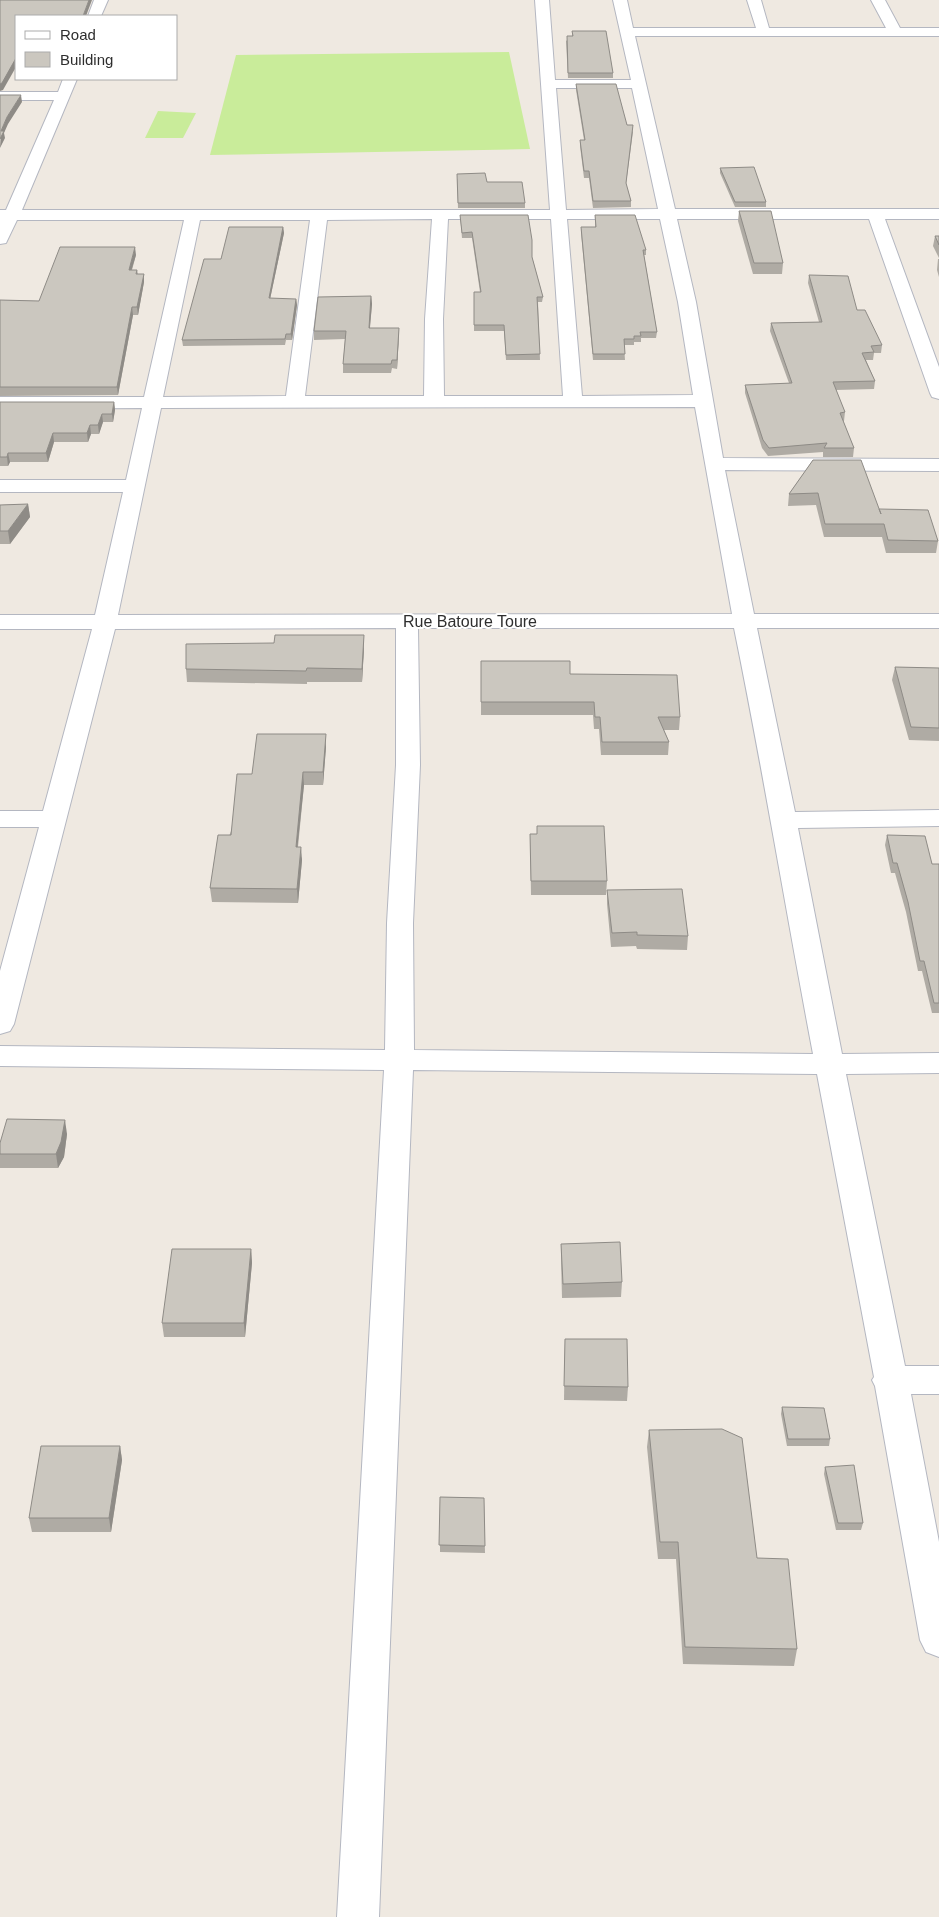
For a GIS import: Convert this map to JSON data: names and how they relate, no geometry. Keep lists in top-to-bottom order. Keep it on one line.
{"streets":{"street":["Rue Batoure Toure"]},"legend":["Road","Building"]}
